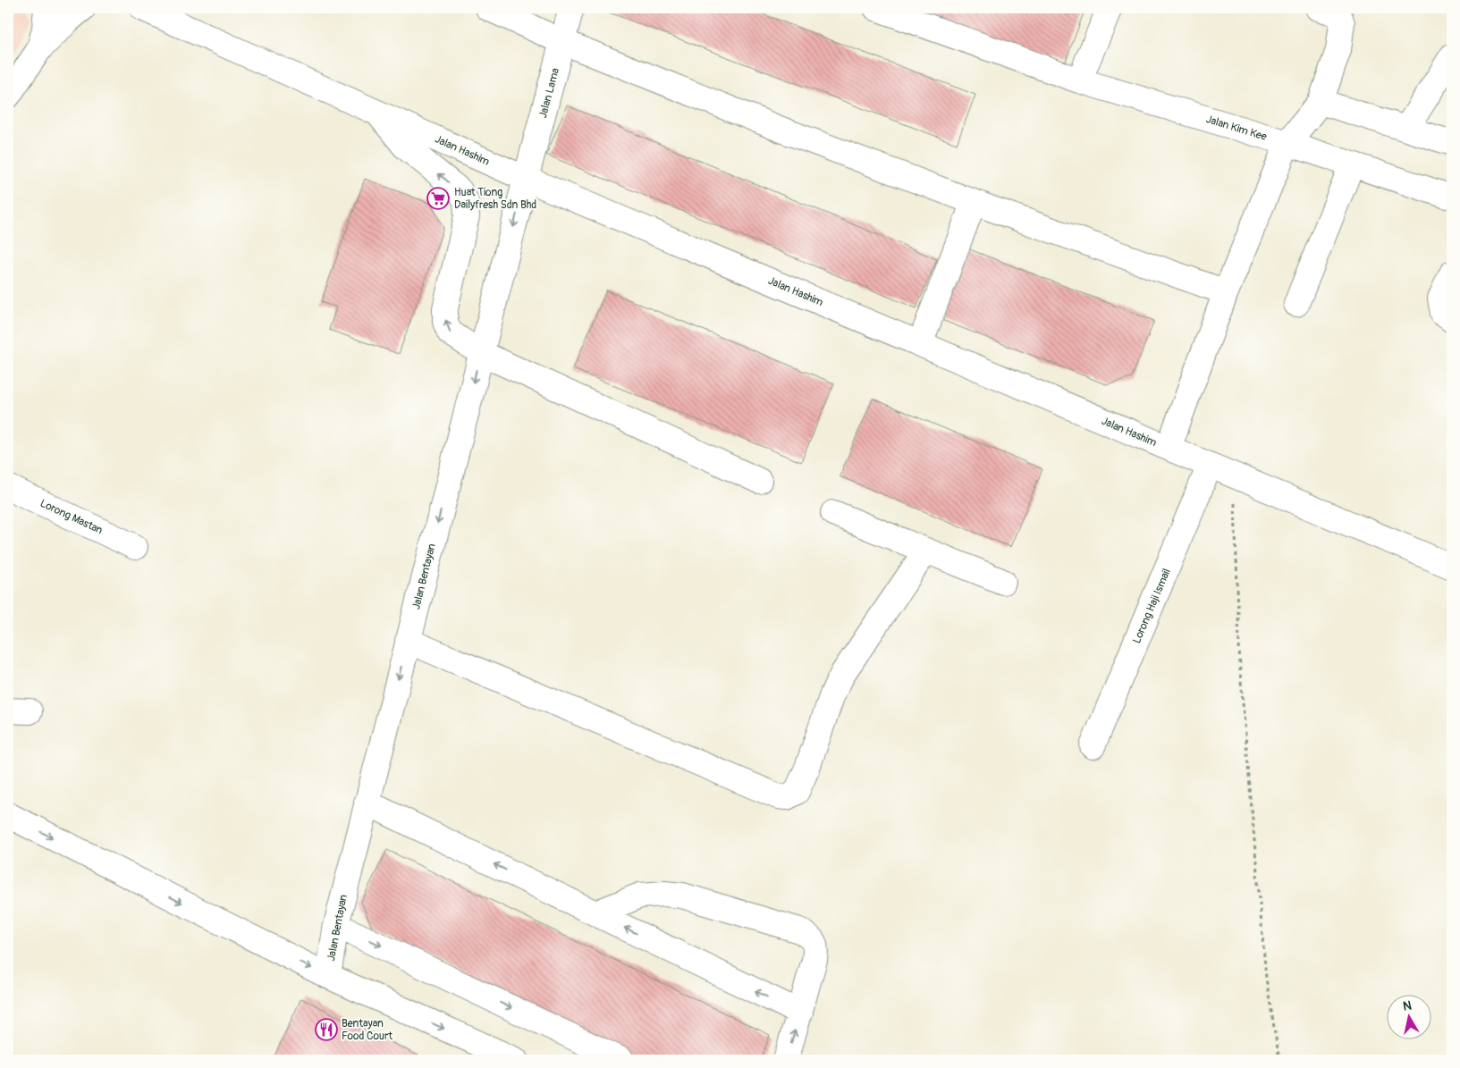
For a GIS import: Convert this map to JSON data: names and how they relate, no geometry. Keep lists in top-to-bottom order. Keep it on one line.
{"streets":{"street":["Jalan Lama","Jalan Kim Kee","Jalan Hashim","Lorong Mastan","Jalan Bentayan","Lorong Haji Ismail"]},"crossings":[["Jalan Lama","Jalan Hashim"],["Jalan Lama","Jalan Bentayan"],["Jalan Hashim","Jalan Bentayan"],["Jalan Hashim","Lorong Haji Ismail"]],"places":{"supermarket":["Huat Tiong Dailyfresh Sdn Bhd"],"restaurant":["Bentayan Food Court"]},"north":"top"}
